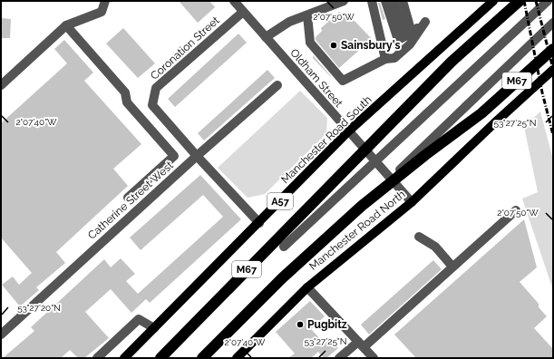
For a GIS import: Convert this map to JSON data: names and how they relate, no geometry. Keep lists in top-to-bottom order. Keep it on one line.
{"streets":{"highway":["M67"],"main road":["Manchester Road South","A57","Manchester Road North"],"street":["Coronation Street","Oldham Street","Catherine Street West"]},"crossings":[["Coronation Street","Oldham Street"],["Coronation Street","Catherine Street West"],["Oldham Street","Manchester Road South"],["Oldham Street","Manchester Road North"]],"places":["Sainsbury's","Pugbitz"],"coordinates":["2°07'50\"W","2°07'40\"W","53°27'25\"N","53°27'20\"N"]}
